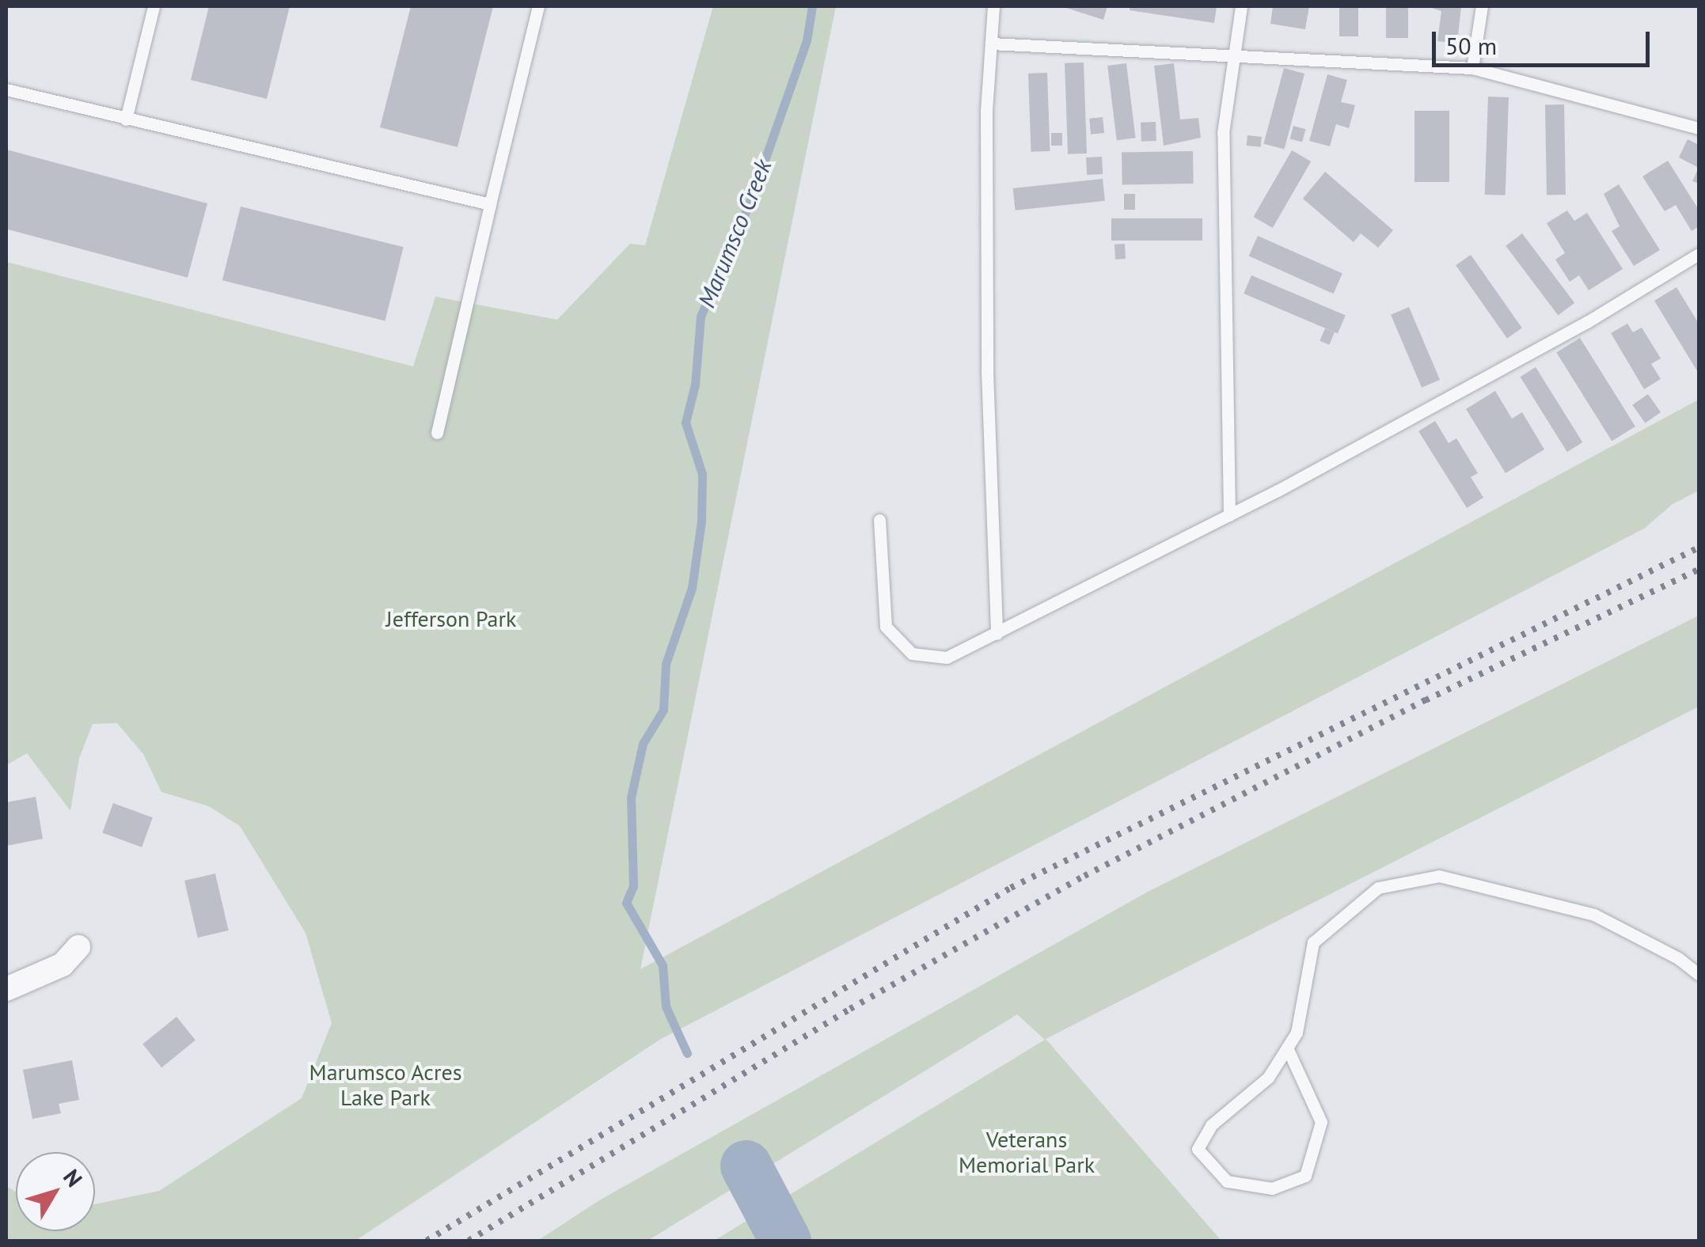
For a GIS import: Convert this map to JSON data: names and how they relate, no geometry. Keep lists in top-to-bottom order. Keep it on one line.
{"water":["Marumsco Creek"],"parks":["Jefferson Park","Marumsco Acres Lake Park","Veterans Memorial Park"],"scale_bar":"50 m","north":"top right"}
